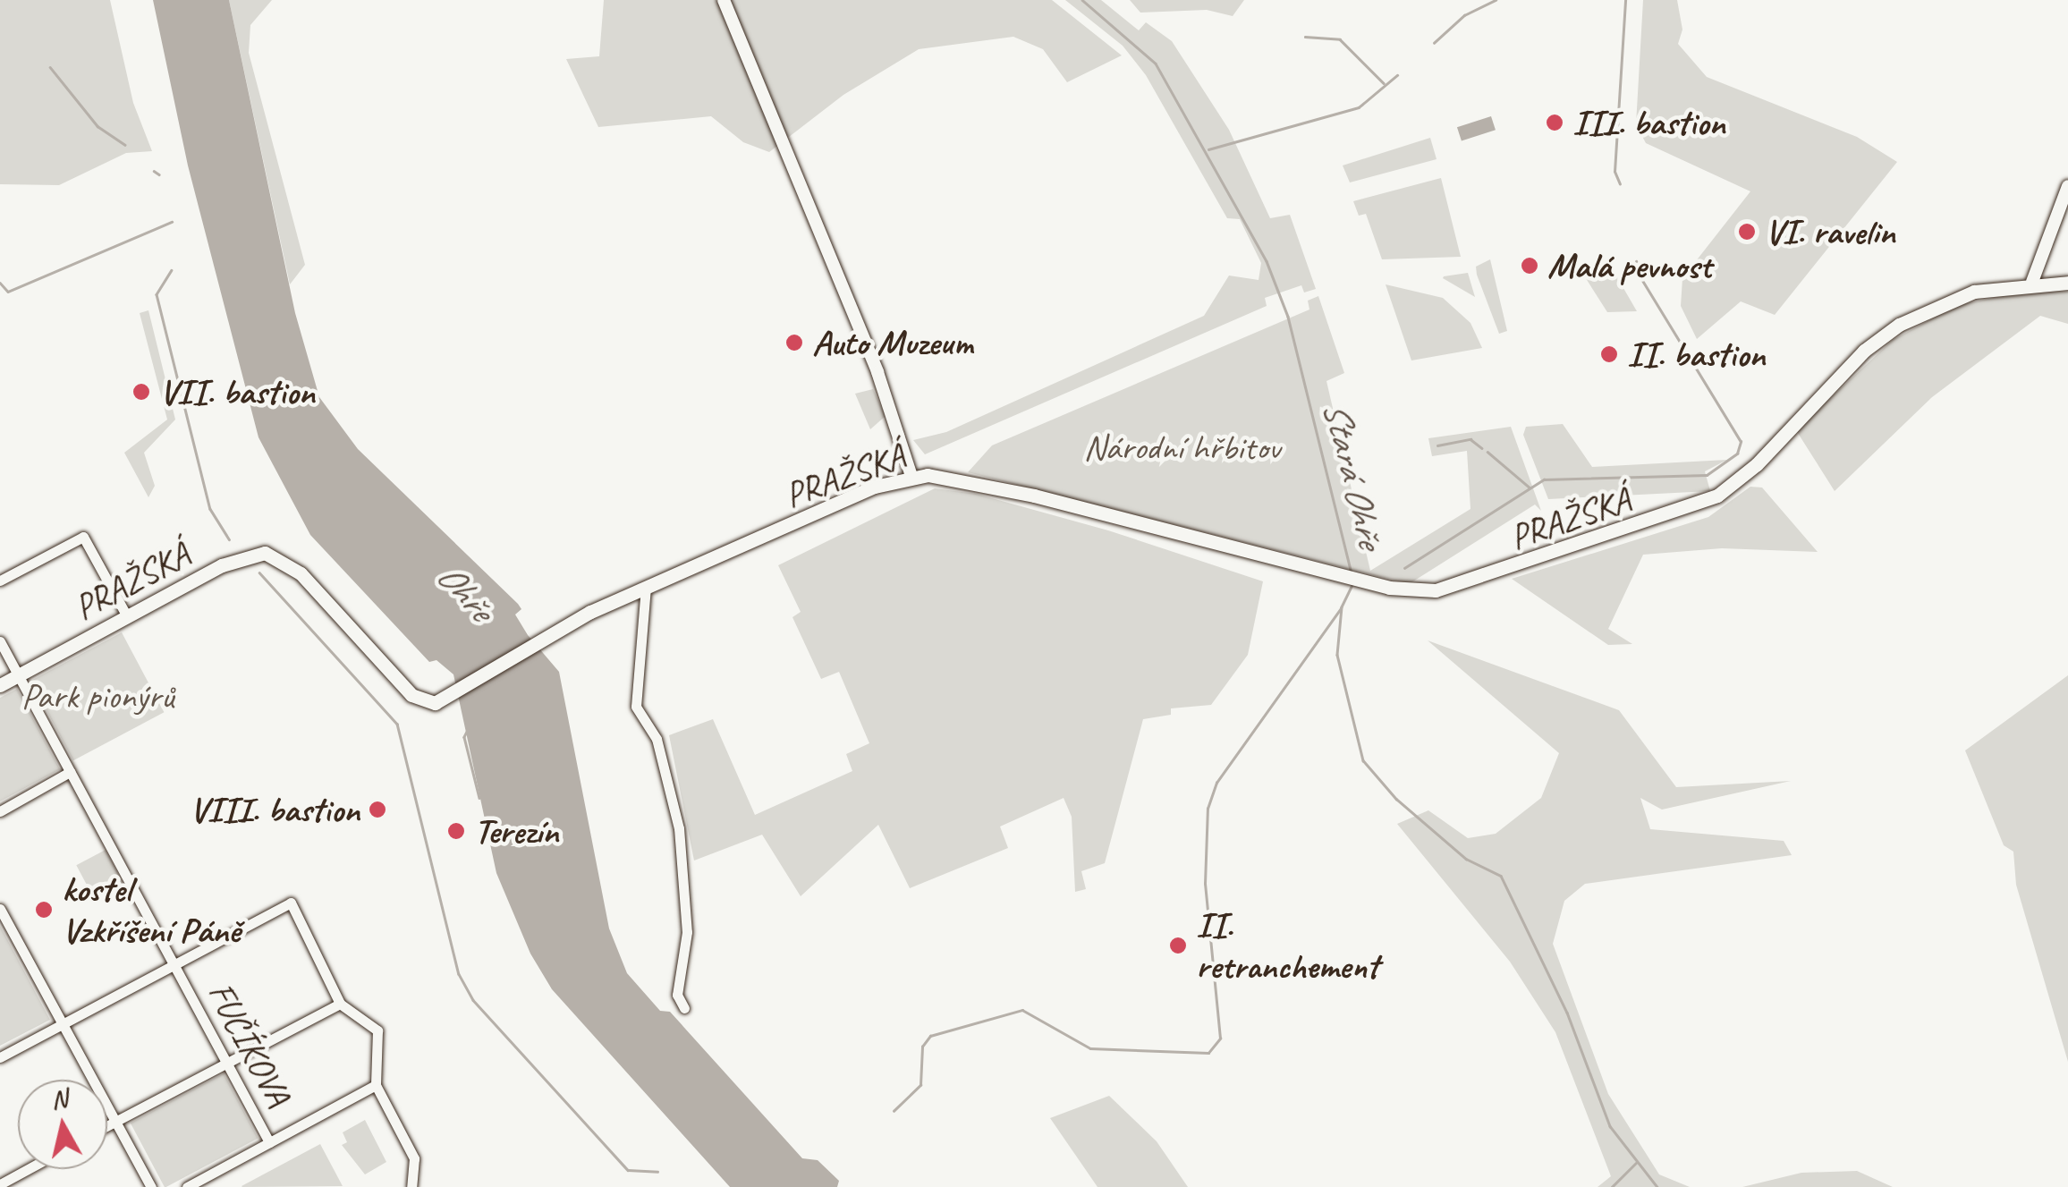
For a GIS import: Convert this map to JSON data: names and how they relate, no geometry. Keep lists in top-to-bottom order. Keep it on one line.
{"streets":{"main road":["PRAŽSKÁ"],"street":["FUČÍKOVA"]},"crossings":[["PRAŽSKÁ","FUČÍKOVA"]],"water":["Stará Ohře","Ohře"],"parks":["Národní hřbitov","Park pionýrů"],"places":["III. bastion","VI. ravelin","Malá pevnost","Auto Muzeum","II. bastion","VII. bastion","VIII. bastion","Terezín","kostel Vzkříšení Páně","II. retranchement"],"north":"top"}
